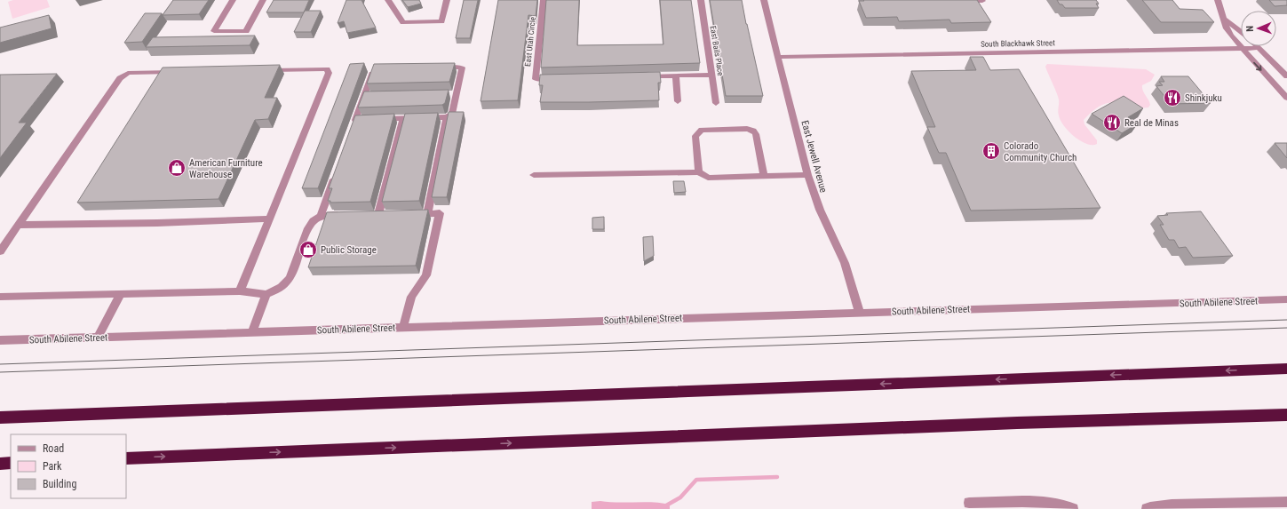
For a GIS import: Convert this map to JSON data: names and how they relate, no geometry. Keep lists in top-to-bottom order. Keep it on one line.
{"streets":{"street":["East Utah Circle","South Blackhawk Street","East Bails Place","East Jewell Avenue","South Abilene Street"]},"crossings":[["South Blackhawk Street","East Jewell Avenue"],["East Jewell Avenue","South Abilene Street"]],"places":{"restaurant":["Shinkjuku","Real de Minas"],"building":["Colorado Community Church"],"shop":["American Furniture Warehouse","Public Storage"]},"legend":["Road","Park","Building"],"north":"left"}
